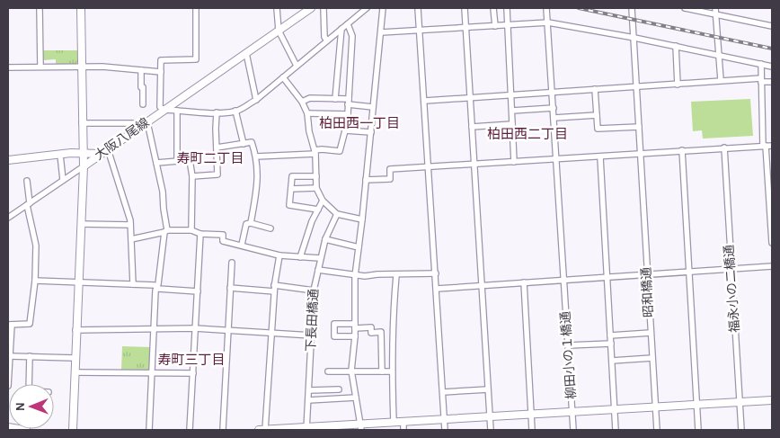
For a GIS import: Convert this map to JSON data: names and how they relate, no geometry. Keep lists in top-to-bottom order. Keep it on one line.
{"streets":{"street":["大阪八尾線","福永小の二橋通","昭和橋通","下長田橋通","柳田小の１橋通"]},"districts":["柏田西一丁目","柏田西二丁目","寿町二丁目","寿町三丁目"],"north":"left"}
